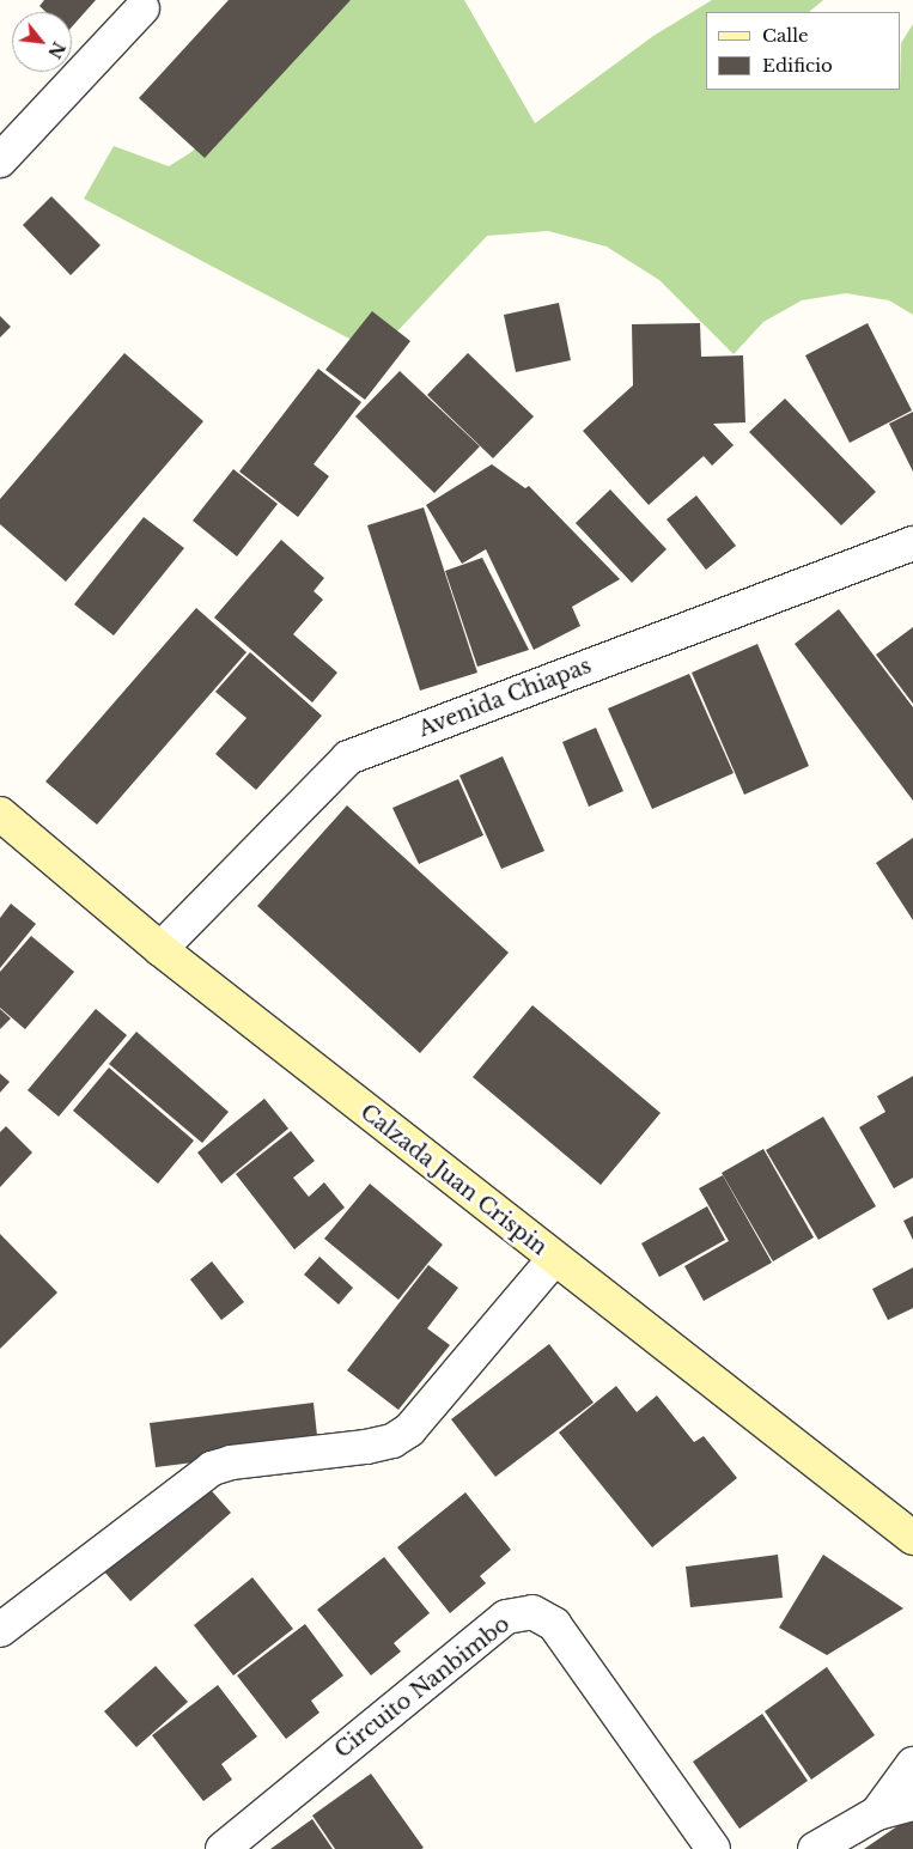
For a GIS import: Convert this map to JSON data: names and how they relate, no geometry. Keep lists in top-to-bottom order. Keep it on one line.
{"streets":{"main road":["Calzada Juan Crispin"],"street":["Avenida Chiapas","Circuito Nanbimbo"]},"crossings":[["Avenida Chiapas","Calzada Juan Crispin"]],"legend":["Calle","Edificio"],"north":"bottom right"}
